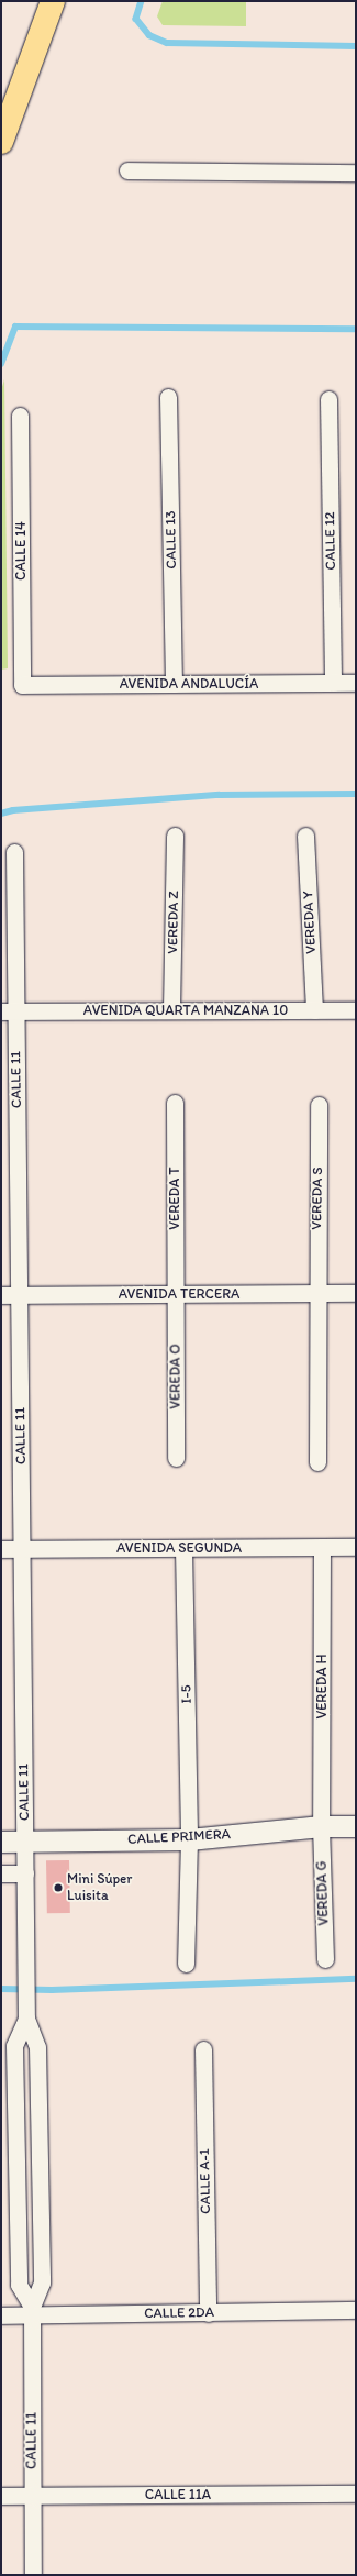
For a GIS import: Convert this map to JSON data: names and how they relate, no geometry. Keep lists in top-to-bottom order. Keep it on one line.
{"streets":{"street":["CALLE 13","CALLE 12","CALLE 14","AVENIDA ANDALUCÍA","VEREDA Z","VEREDA Y","AVENIDA QUARTA MANZANA 10","CALLE 11","VEREDA T","VEREDA S","AVENIDA TERCERA","VEREDA O","AVENIDA SEGUNDA","VEREDA H","I-5","CALLE PRIMERA","VEREDA G","CALLE A-1","CALLE 2DA","CALLE 11A"]},"crossings":[["CALLE 13","AVENIDA ANDALUCÍA"],["CALLE 12","AVENIDA ANDALUCÍA"],["CALLE 14","AVENIDA ANDALUCÍA"],["VEREDA Z","AVENIDA QUARTA MANZANA 10"],["VEREDA Y","AVENIDA QUARTA MANZANA 10"],["AVENIDA QUARTA MANZANA 10","CALLE 11"],["CALLE 11","AVENIDA TERCERA"],["CALLE 11","AVENIDA SEGUNDA"],["CALLE 11","CALLE PRIMERA"],["CALLE 11","CALLE 2DA"],["CALLE 11","CALLE 11A"],["VEREDA T","AVENIDA TERCERA"],["VEREDA T","VEREDA O"],["VEREDA S","AVENIDA TERCERA"],["AVENIDA TERCERA","VEREDA O"],["AVENIDA SEGUNDA","VEREDA H"],["AVENIDA SEGUNDA","I-5"],["VEREDA H","CALLE PRIMERA"],["VEREDA H","VEREDA G"],["I-5","CALLE PRIMERA"],["CALLE PRIMERA","VEREDA G"],["CALLE A-1","CALLE 2DA"]],"places":["Mini Súper Luisita"]}
